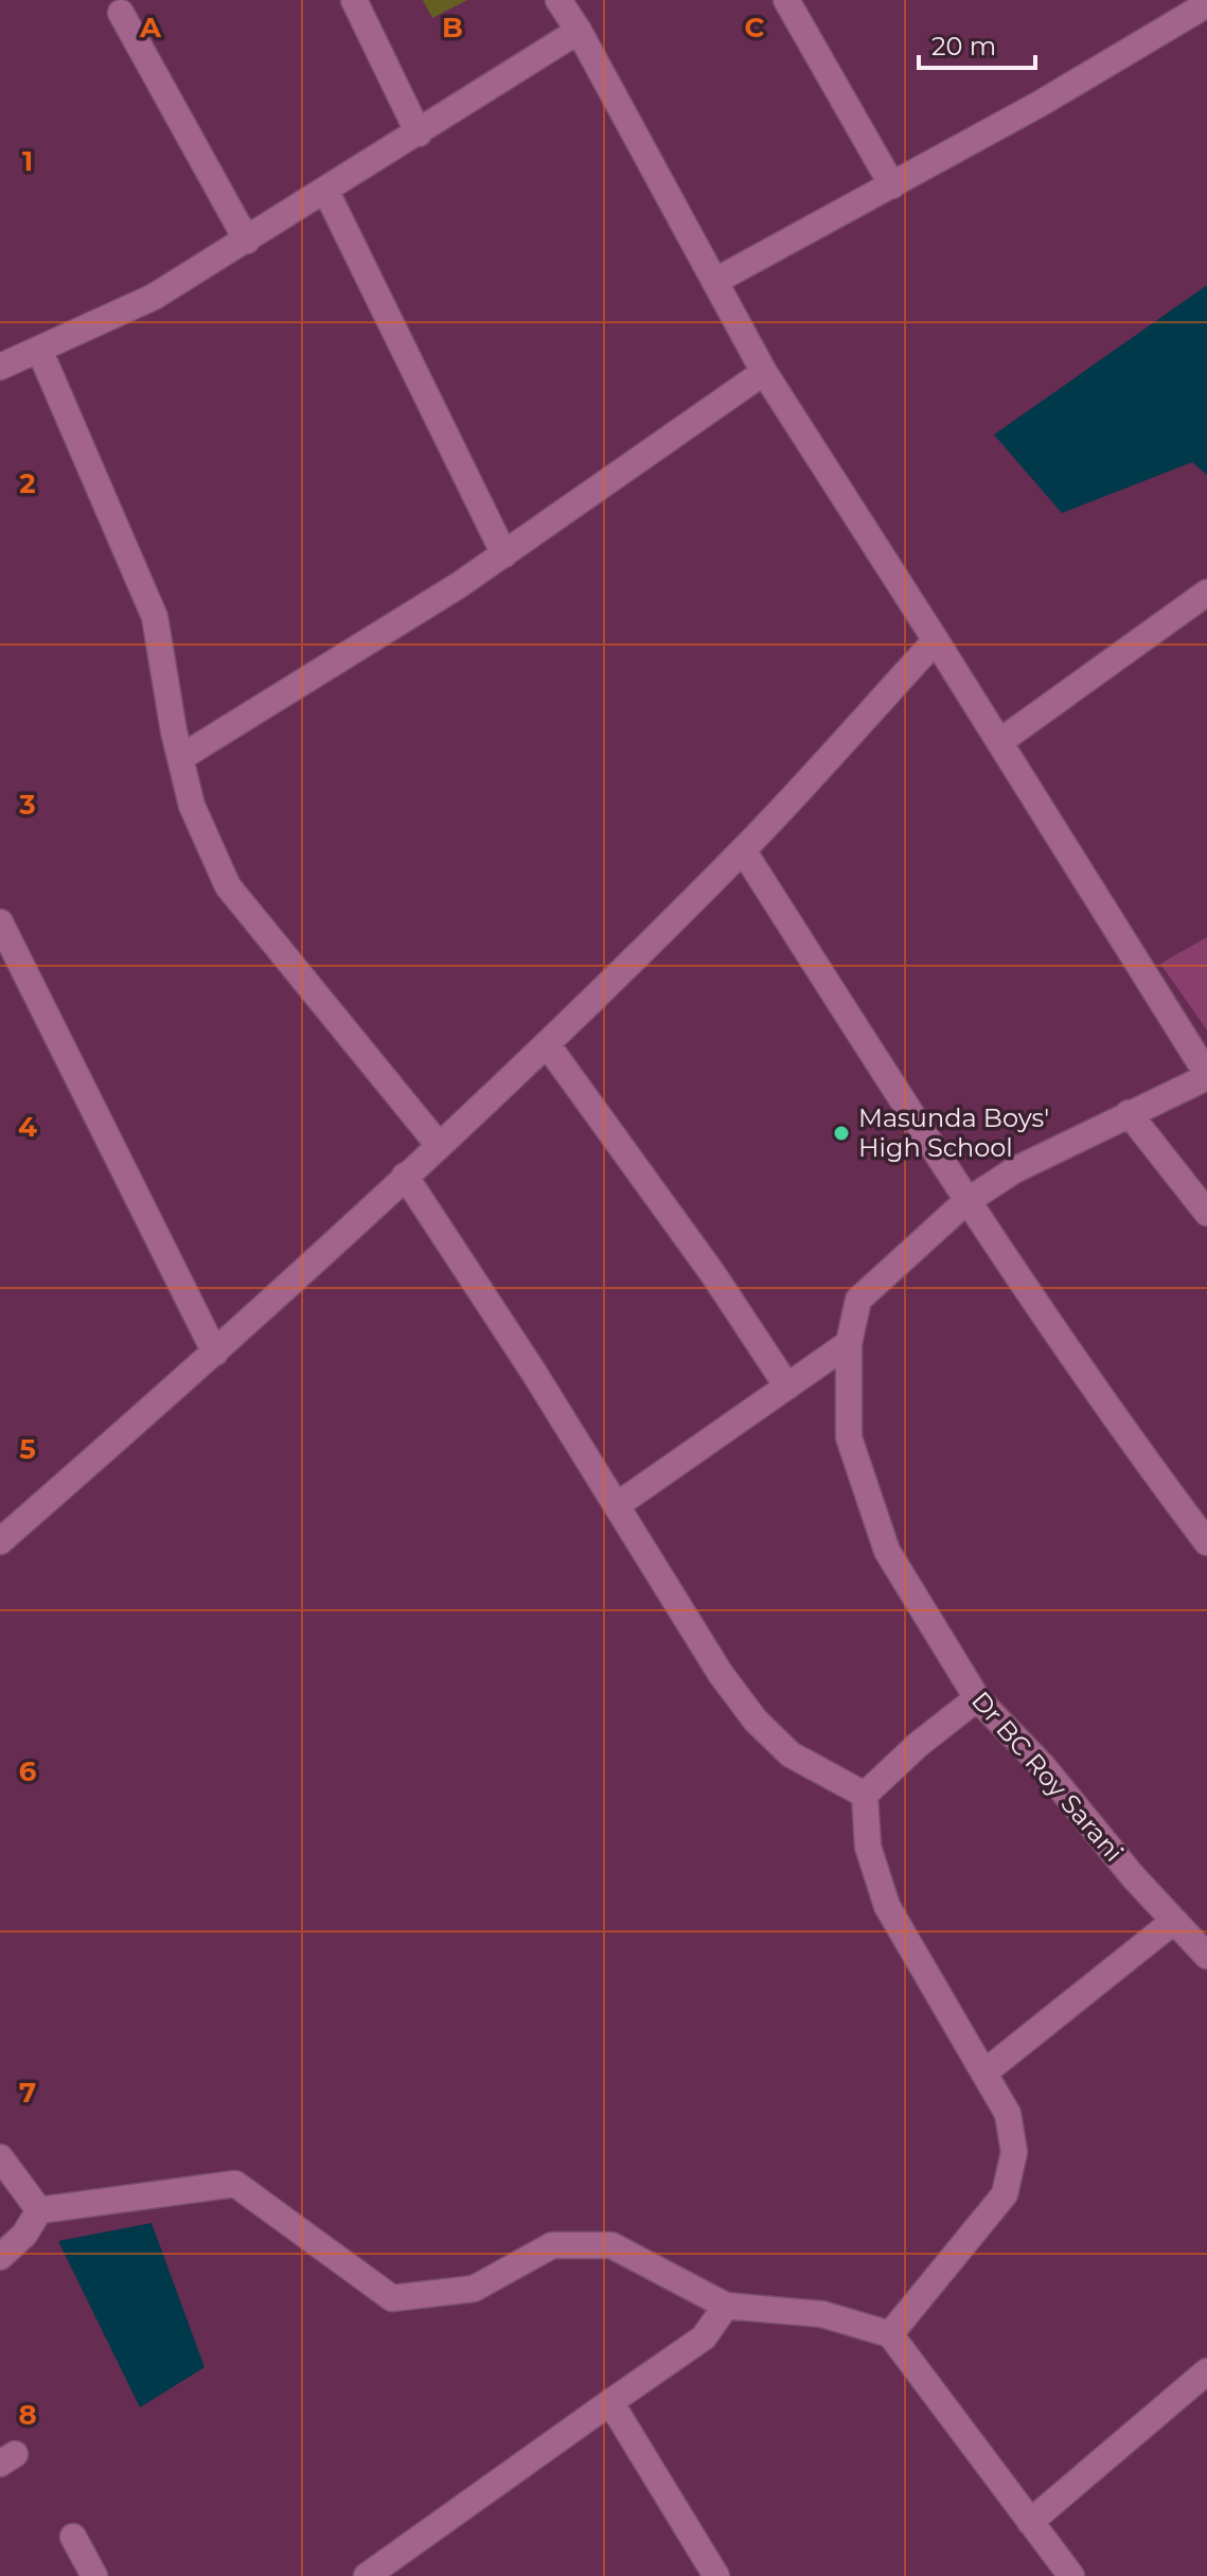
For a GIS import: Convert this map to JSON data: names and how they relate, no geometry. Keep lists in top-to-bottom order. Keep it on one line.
{"streets":{"street":["Dr BC Roy Sarani"]},"places":["Masunda Boys' High School"],"scale_bar":"20 m","grid":{"columns":["A","B","C"],"rows":["1","2","3","4","5","6","7","8"]}}
